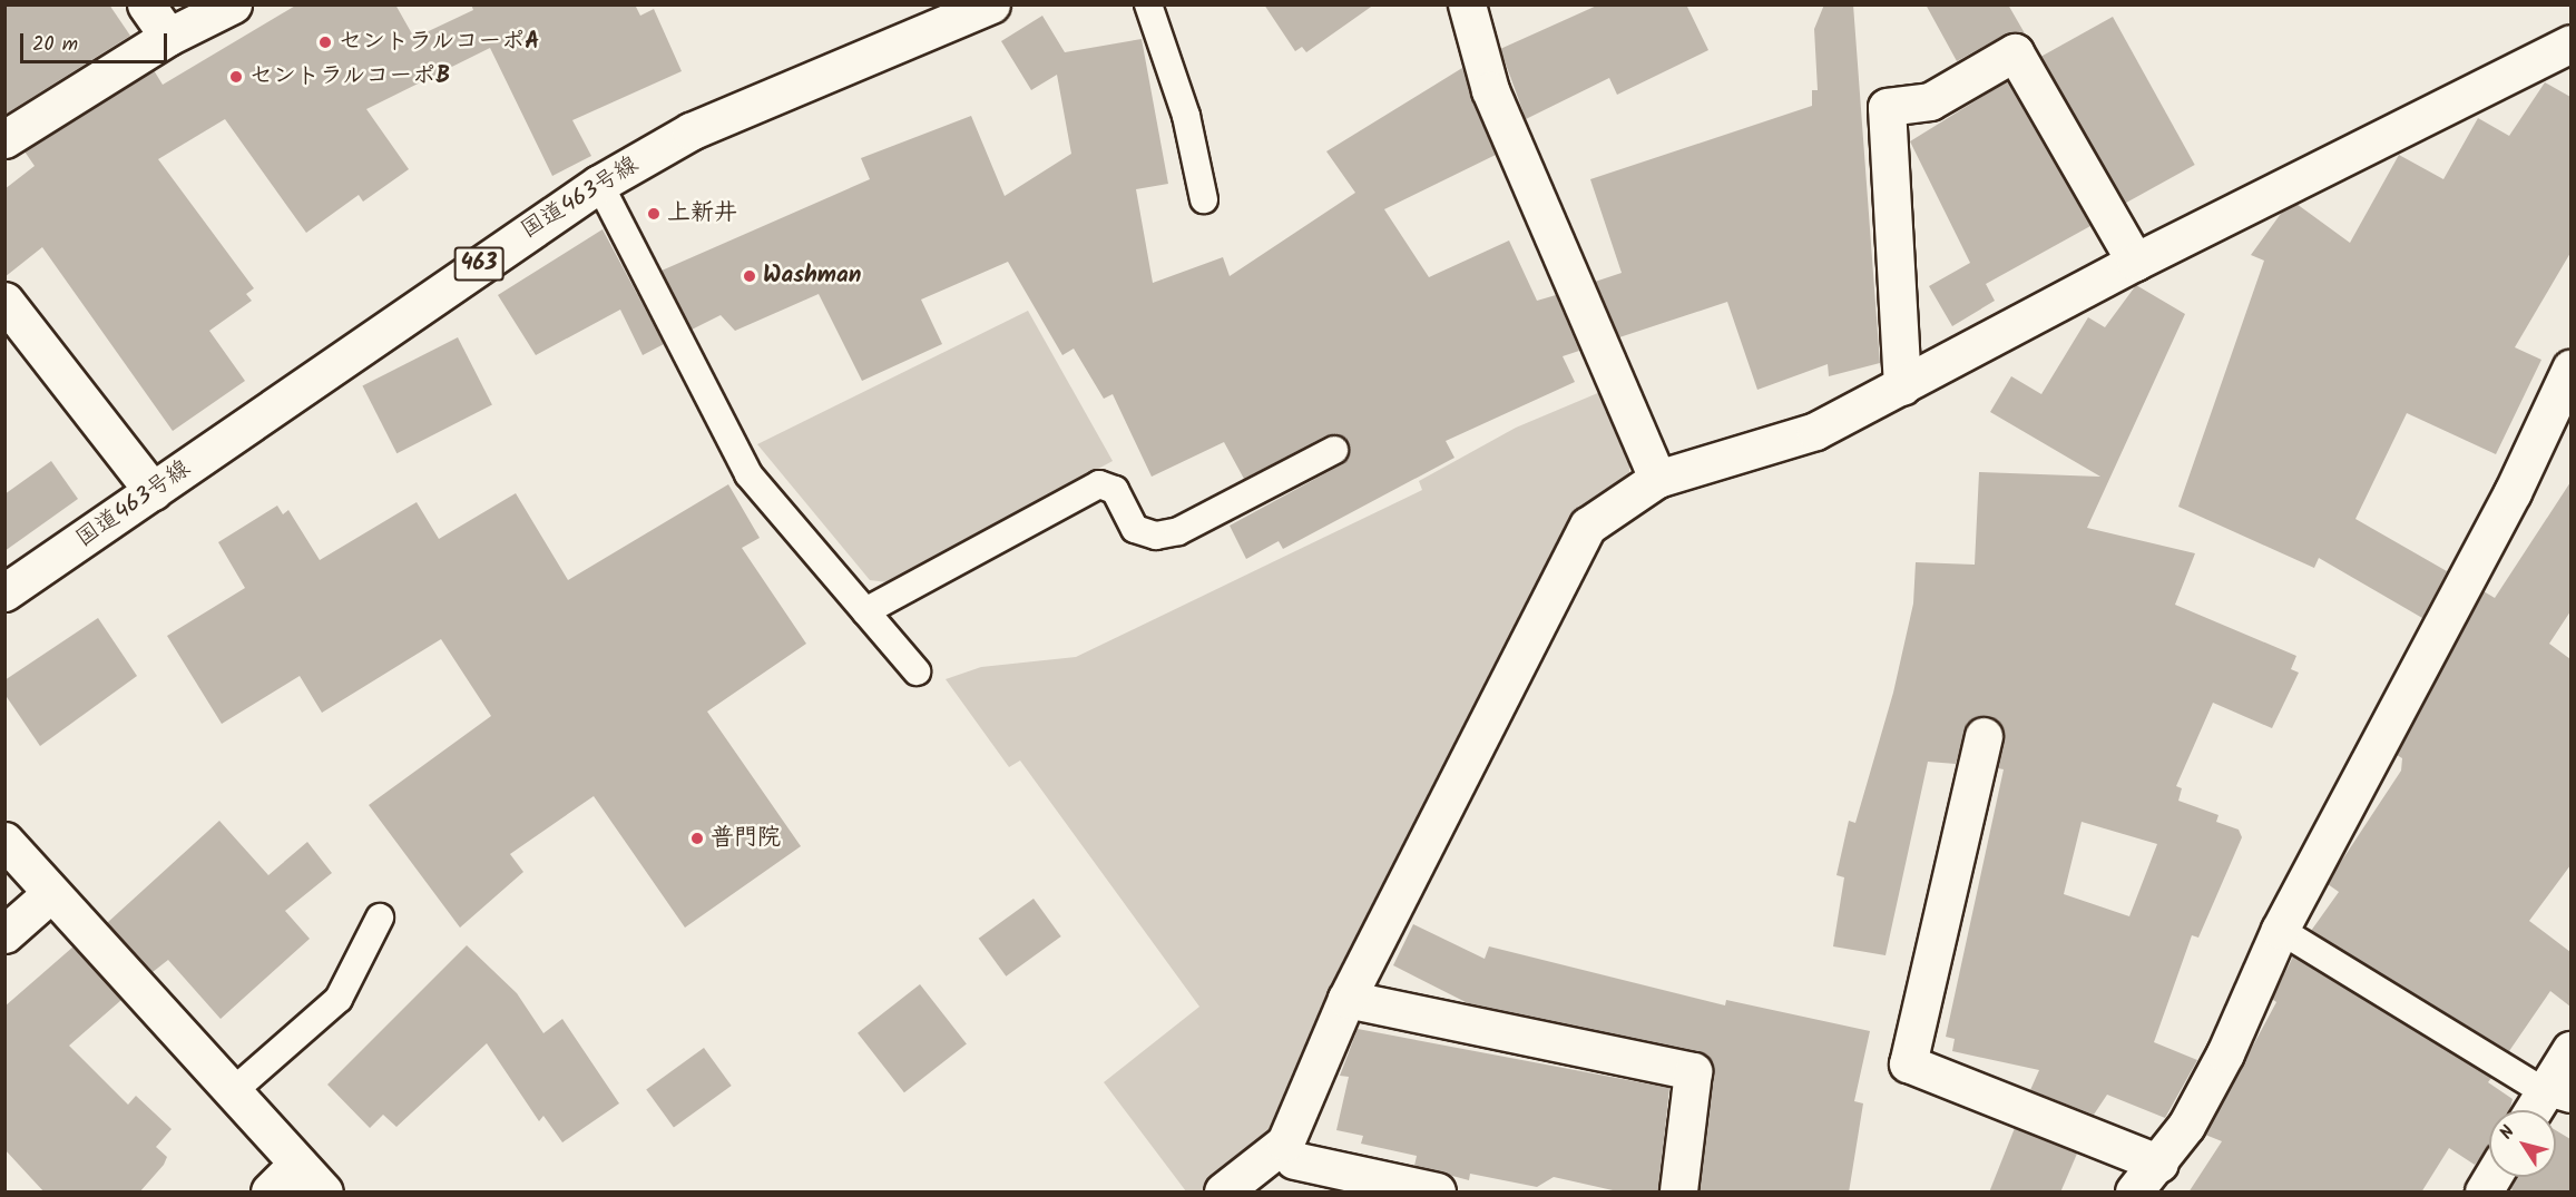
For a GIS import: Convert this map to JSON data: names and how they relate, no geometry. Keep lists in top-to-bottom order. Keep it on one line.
{"streets":{"main road":["国道463号線","463"]},"places":["セントラルコーポA","セントラルコーポB","上新井","Washman","普門院"],"scale_bar":"20 m","north":"top left"}
